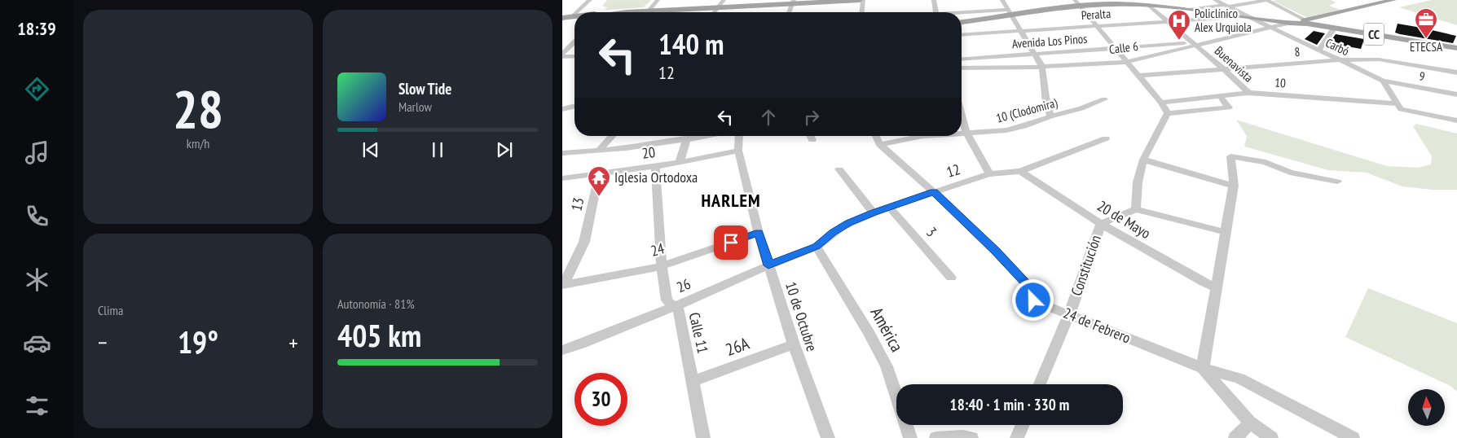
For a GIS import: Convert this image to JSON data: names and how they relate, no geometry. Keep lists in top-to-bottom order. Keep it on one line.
{"streets":{"main road":["CC"],"street":["Peralta","Avenida Los Pinos","Carbó","Calle 6","8","Buenavista","9","10","10 (Clodomira)","20","12","13","20 de Mayo","3","24","Constitución","26","10 de Octubre","24 de Febrero","América","Calle 11","26A"]},"crossings":[["Peralta","Buenavista"],["CC","Carbó"],["CC","Calle 6"],["CC","Buenavista"],["Avenida Los Pinos","Calle 6"],["Avenida Los Pinos","Buenavista"],["Carbó","Calle 6"],["Carbó","8"],["Carbó","9"],["Calle 6","Buenavista"],["8","Buenavista"],["Buenavista","10"],["10 (Clodomira)","24 de Febrero"],["20","13"],["20","10 de Octubre"],["20","Calle 11"],["12","20 de Mayo"],["12","3"],["12","26"],["12","24 de Febrero"],["12","América"],["13","24"],["20 de Mayo","Constitución"],["24","10 de Octubre"],["24","Calle 11"],["Constitución","24 de Febrero"],["26","10 de Octubre"],["26","América"],["26","Calle 11"],["10 de Octubre","26A"],["Calle 11","26A"]],"districts":["HARLEM"],"places":{"office":["ETECSA"],"hospital":["Policlínico Alex Urquiola"],"temple":["Iglesia Ortodoxa"]},"north":"top","page":{"tabs":"18:39","tile":[["28","km/h"],"Clima",["Autonomía · 81%","405 km"]],"turn":["140 m","12"],"song":["Slow Tide","Marlow"],"heat":["−","19°","+"],"limit":"30","trip":"18:40 · 1 min · 330 m"}}
